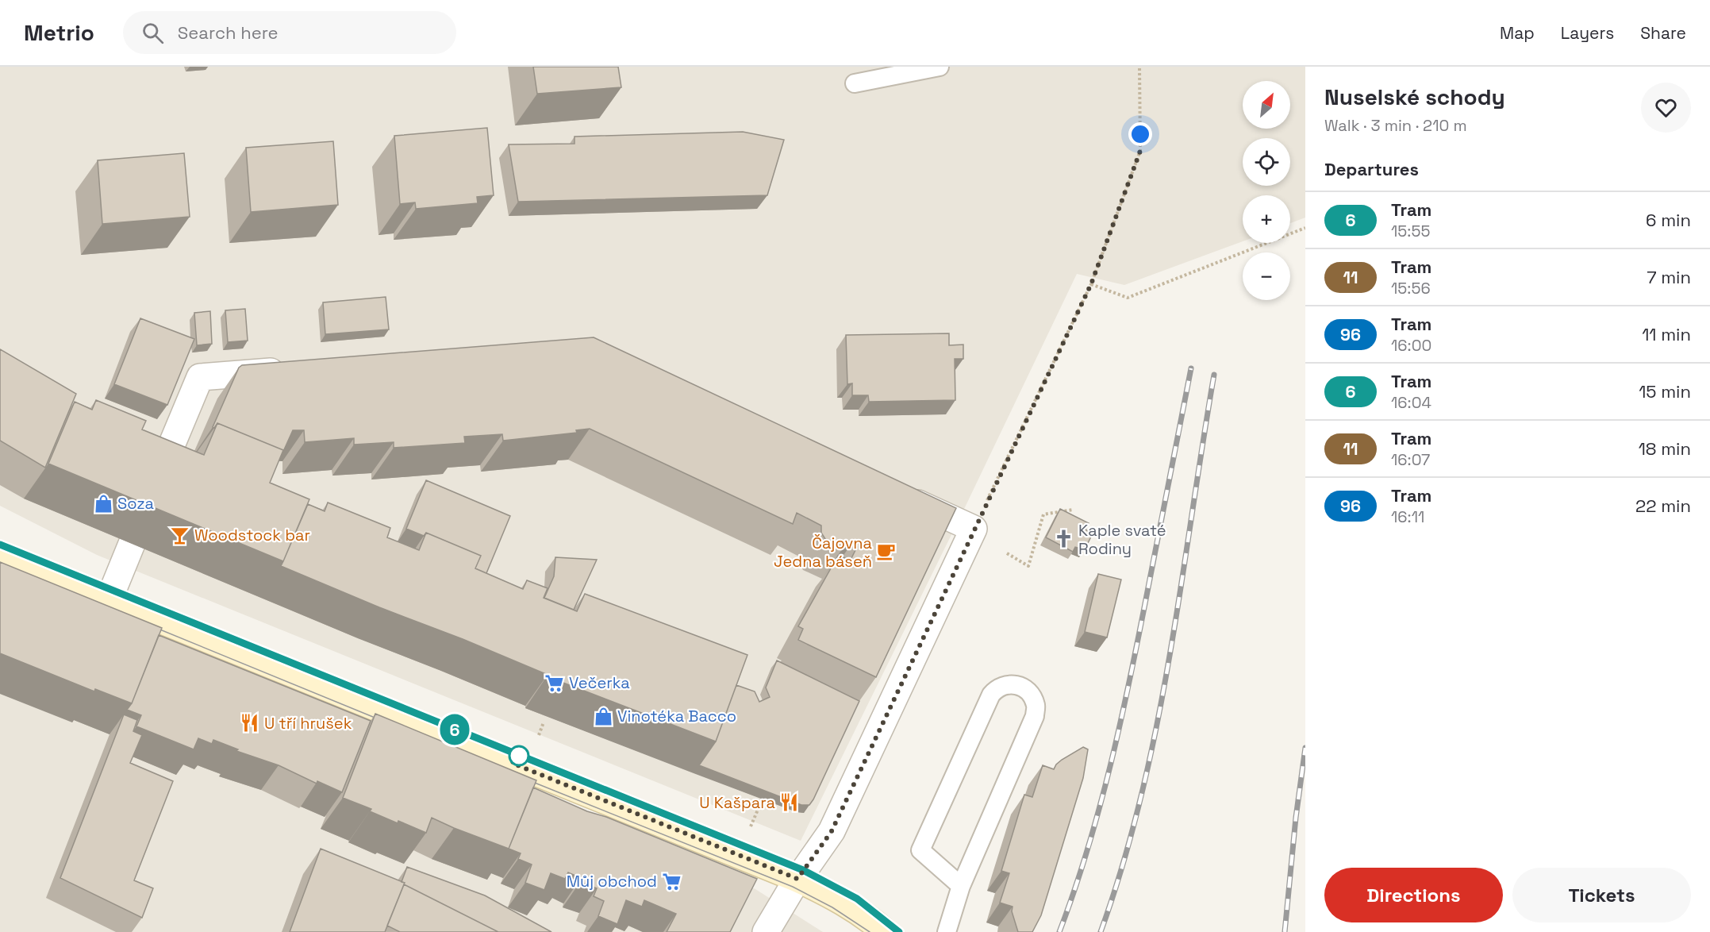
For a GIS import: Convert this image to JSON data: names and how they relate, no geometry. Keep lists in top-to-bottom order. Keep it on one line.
{"places":{"shop":["Soza","Vinotéka Bacco"],"bar":["Woodstock bar"],"church":["Kaple svaté Rodiny"],"cafe":["Čajovna Jedna báseň"],"supermarket":["Večerka","Můj obchod"],"restaurant":["U tří hrušek","U Kašpara"]},"lines":["tram line 6"],"north":"top right","page":{"header":"Metrio","search":"Search here","nav":["Map","Layers","Share"],"on_map":"6","heading":[["Nuselské schody","Walk · 3 min · 210 m"],"Departures"],"map_buttons":["+","−"],"list":[{"mark":"6","name":"Tram","note":"15:55","value":"6 min"},{"mark":"11","name":"Tram","note":"15:56","value":"7 min"},{"mark":"96","name":"Tram","note":"16:00","value":"11 min"},{"mark":"6","name":"Tram","note":"16:04","value":"15 min"},{"mark":"11","name":"Tram","note":"16:07","value":"18 min"},{"mark":"96","name":"Tram","note":"16:11","value":"22 min"}],"buttons":["Directions","Tickets"]}}
